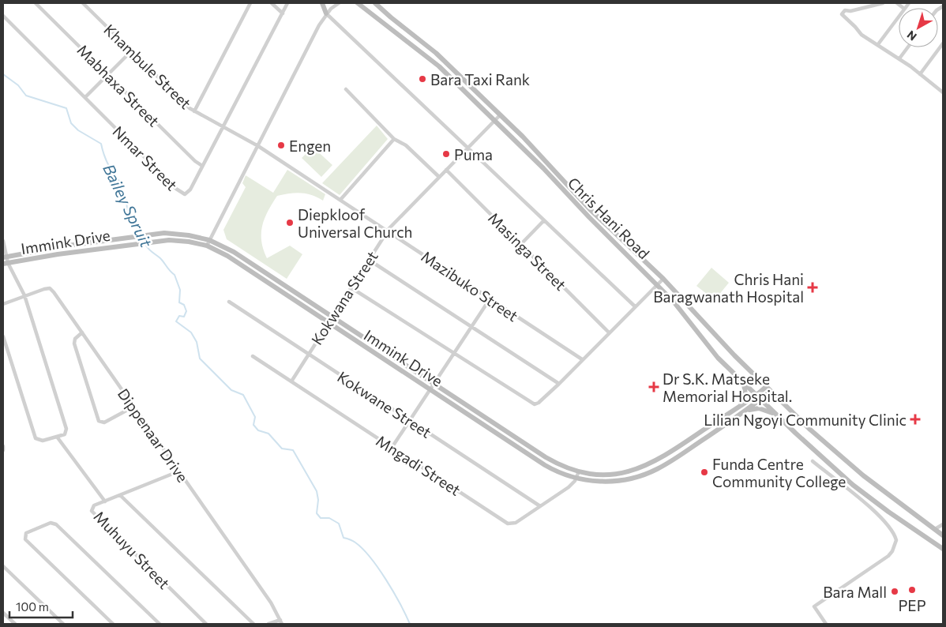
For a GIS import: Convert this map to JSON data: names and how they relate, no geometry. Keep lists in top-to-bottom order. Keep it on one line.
{"streets":{"main road":["Chris Hani Road","Immink Drive"],"street":["Khambule Street","Mabhaxa Street","Nmar Street","Masinga Street","Mazibuko Street","Kokwana Street","Kokwane Street","Dippenaar Drive","Mngadi Street","Muhuyu Street"]},"crossings":[["Khambule Street","Nmar Street"],["Khambule Street","Mazibuko Street"],["Mabhaxa Street","Nmar Street"],["Chris Hani Road","Immink Drive"],["Chris Hani Road","Kokwana Street"],["Immink Drive","Kokwana Street"],["Immink Drive","Mngadi Street"],["Masinga Street","Kokwana Street"],["Mazibuko Street","Kokwana Street"],["Kokwana Street","Kokwane Street"],["Kokwana Street","Mngadi Street"],["Kokwane Street","Mngadi Street"],["Dippenaar Drive","Muhuyu Street"]],"water":["Bailey Spruit"],"places":{"other":["Bara Taxi Rank","Engen","Puma","Diepkloof Universal Church","Funda Centre Community College","PEP","Bara Mall"],"health":["Chris Hani Baragwanath Hospital","Dr S.K. Matseke Memorial Hospital.","Lilian Ngoyi Community Clinic"]},"scale_bar":"100 m","north":"bottom left"}
